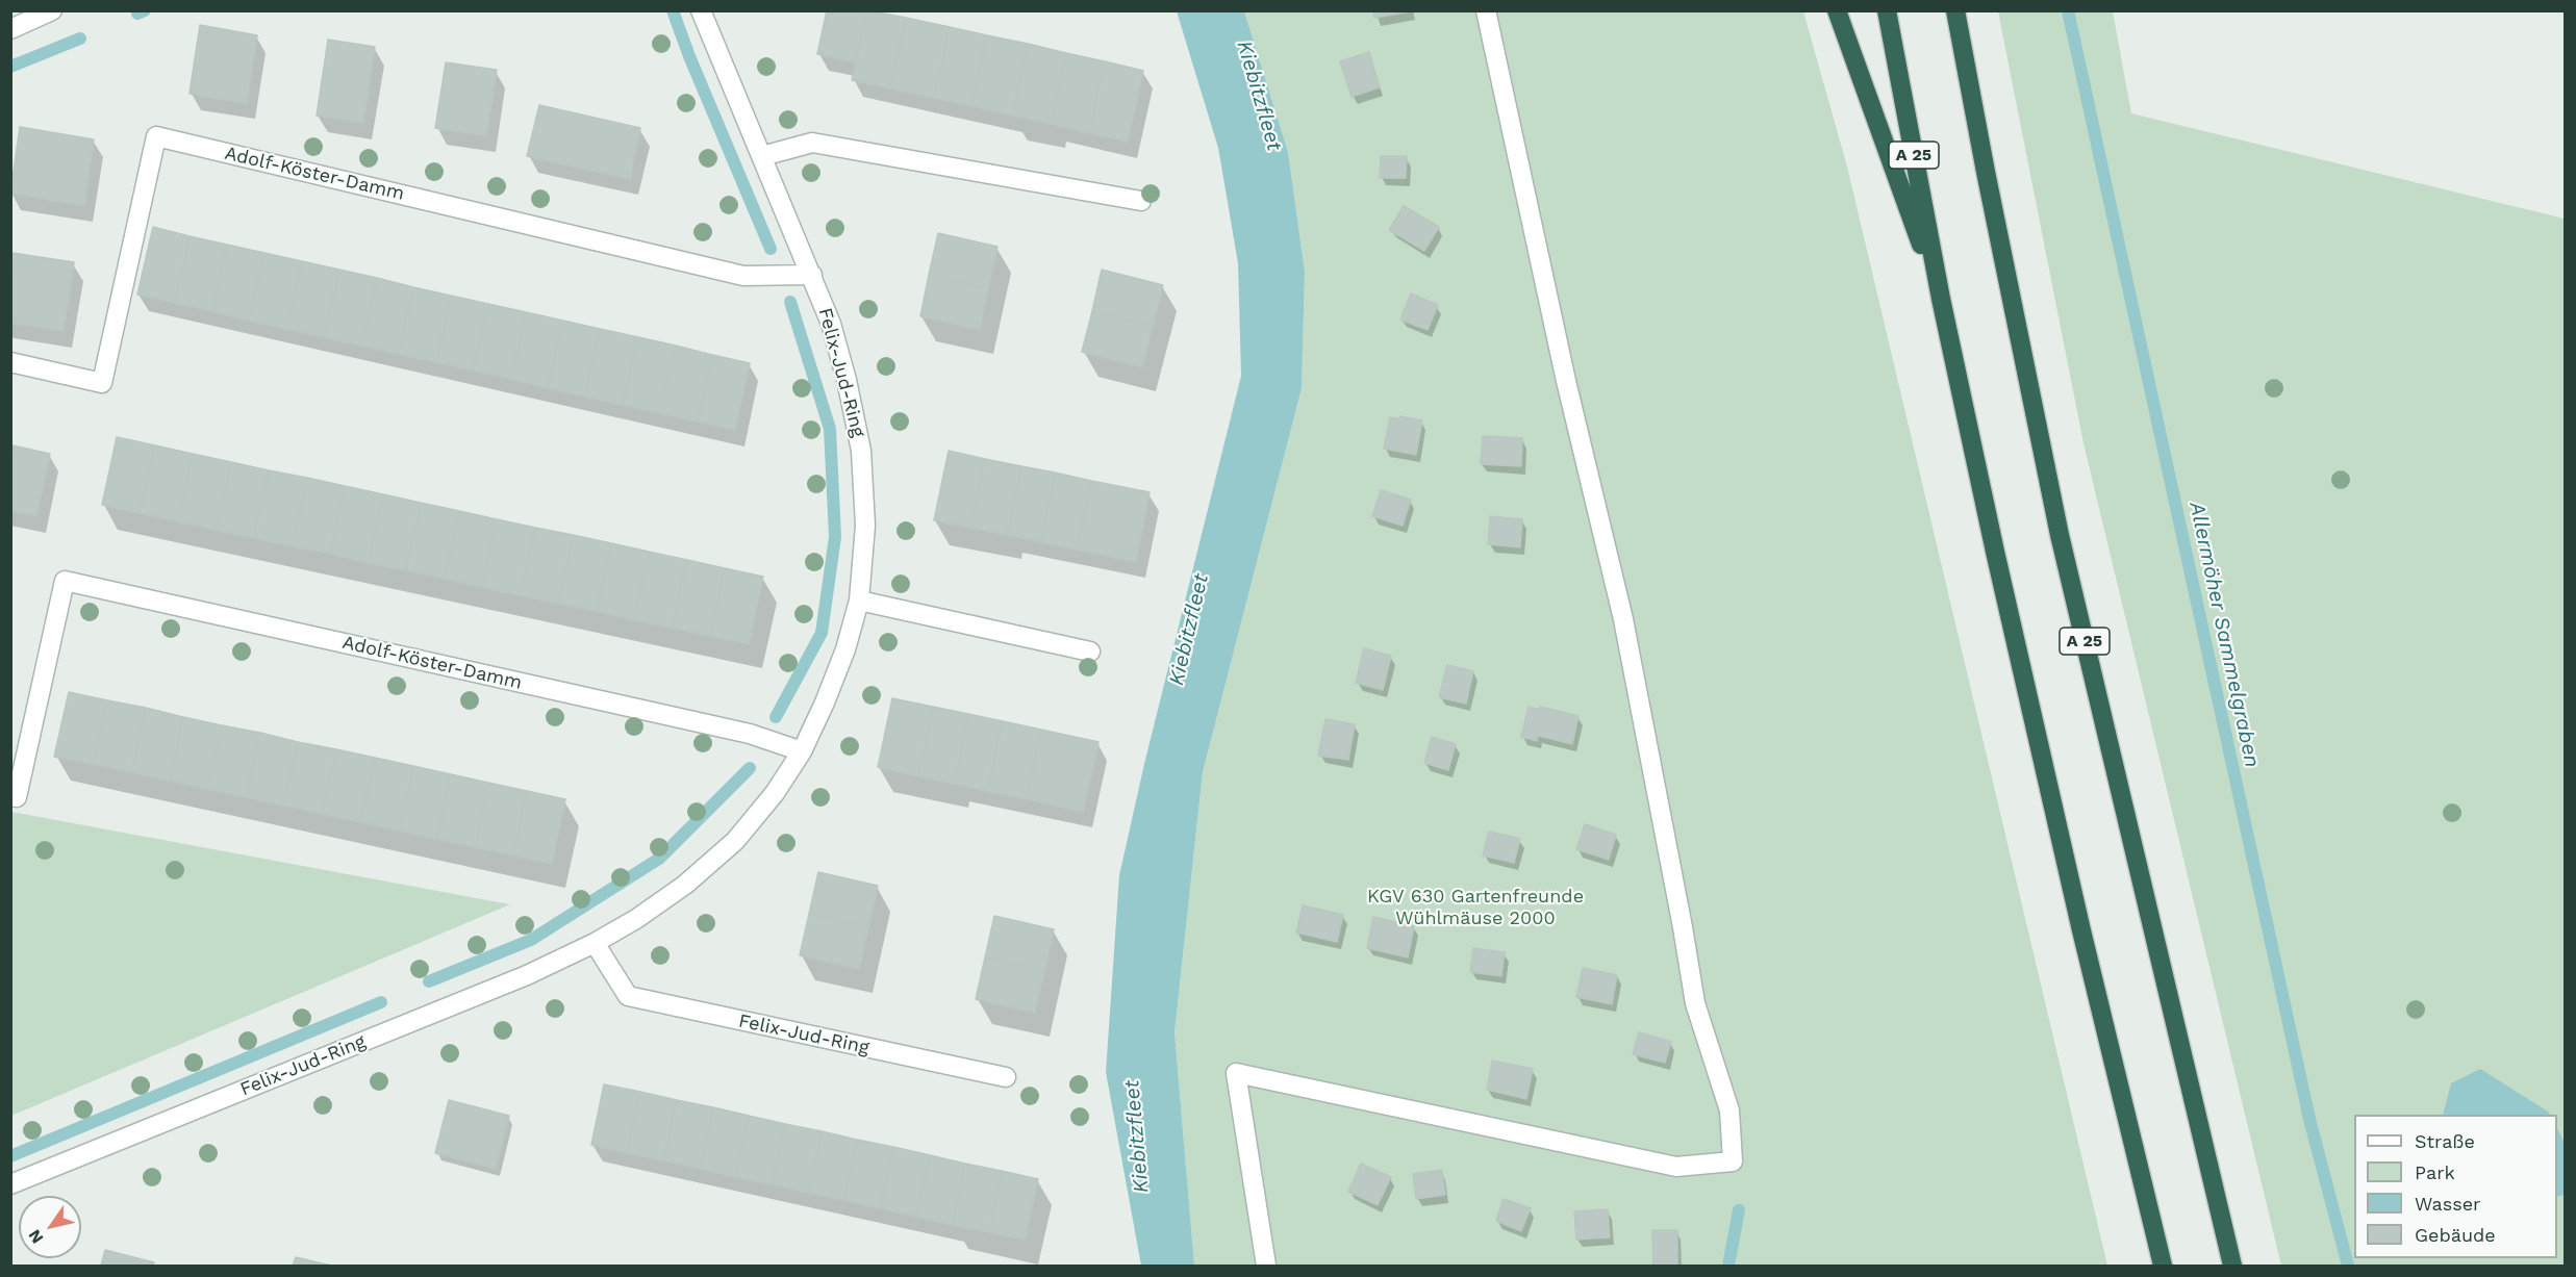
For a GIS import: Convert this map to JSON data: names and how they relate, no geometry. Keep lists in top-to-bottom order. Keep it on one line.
{"streets":{"highway":["A 25"],"street":["Adolf-Köster-Damm","Felix-Jud-Ring"]},"crossings":[["Adolf-Köster-Damm","Felix-Jud-Ring"]],"water":["Kiebitzfleet","Allermöher Sammelgraben"],"parks":["KGV 630 Gartenfreunde Wühlmäuse 2000"],"legend":["Straße","Park","Wasser","Gebäude"],"north":"bottom left"}
